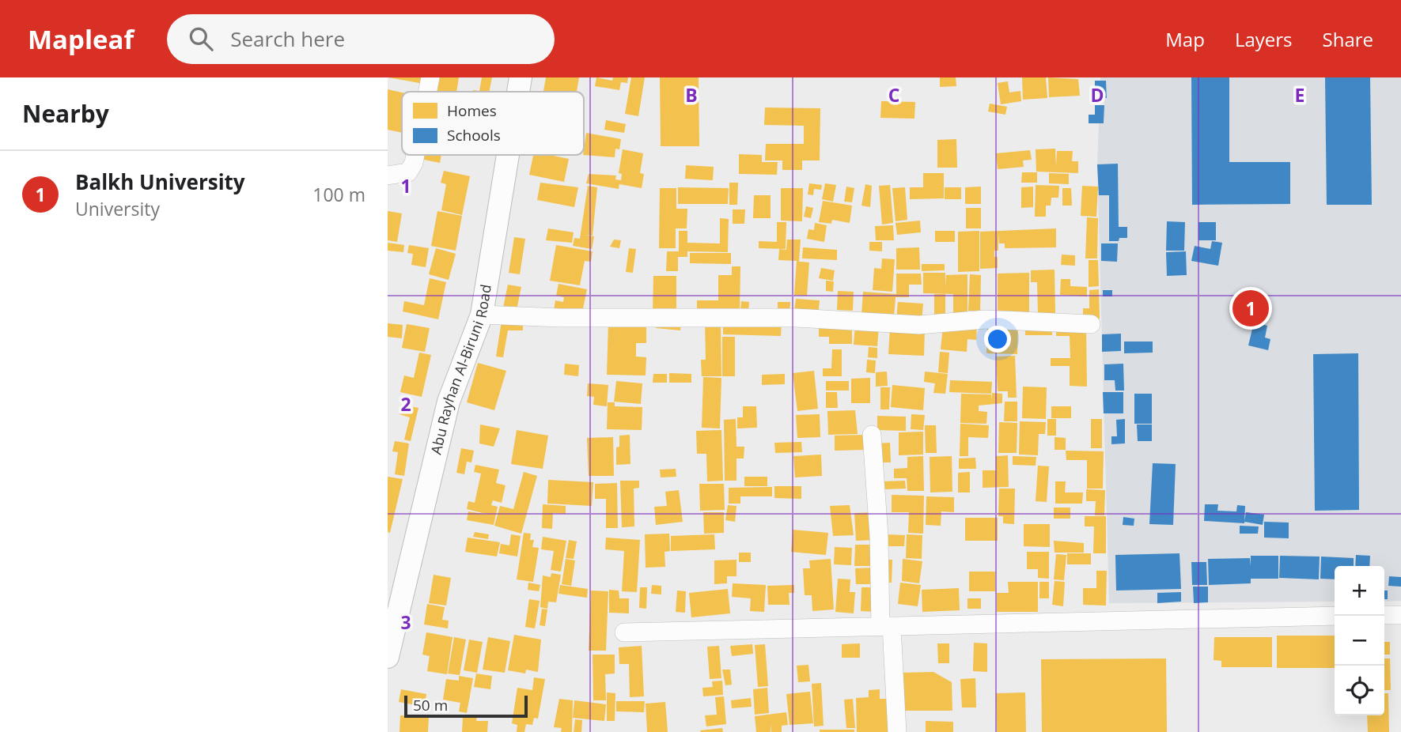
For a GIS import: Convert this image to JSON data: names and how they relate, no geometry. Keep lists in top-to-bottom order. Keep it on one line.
{"streets":{"street":["Abu Rayhan Al-Biruni Road"]},"legend":["Homes","Schools"],"scale_bar":"50 m","page":{"header":"Mapleaf","search":"Search here","nav":["Map","Layers","Share"],"heading":"Nearby","list":[{"mark":"1","name":"Balkh University","note":"University","value":"100 m"}],"pins":"1","map_buttons":["+","−"],"scale":"50 m"},"grid":{"columns":["B","C","D","E"],"rows":["1","2","3"]}}
